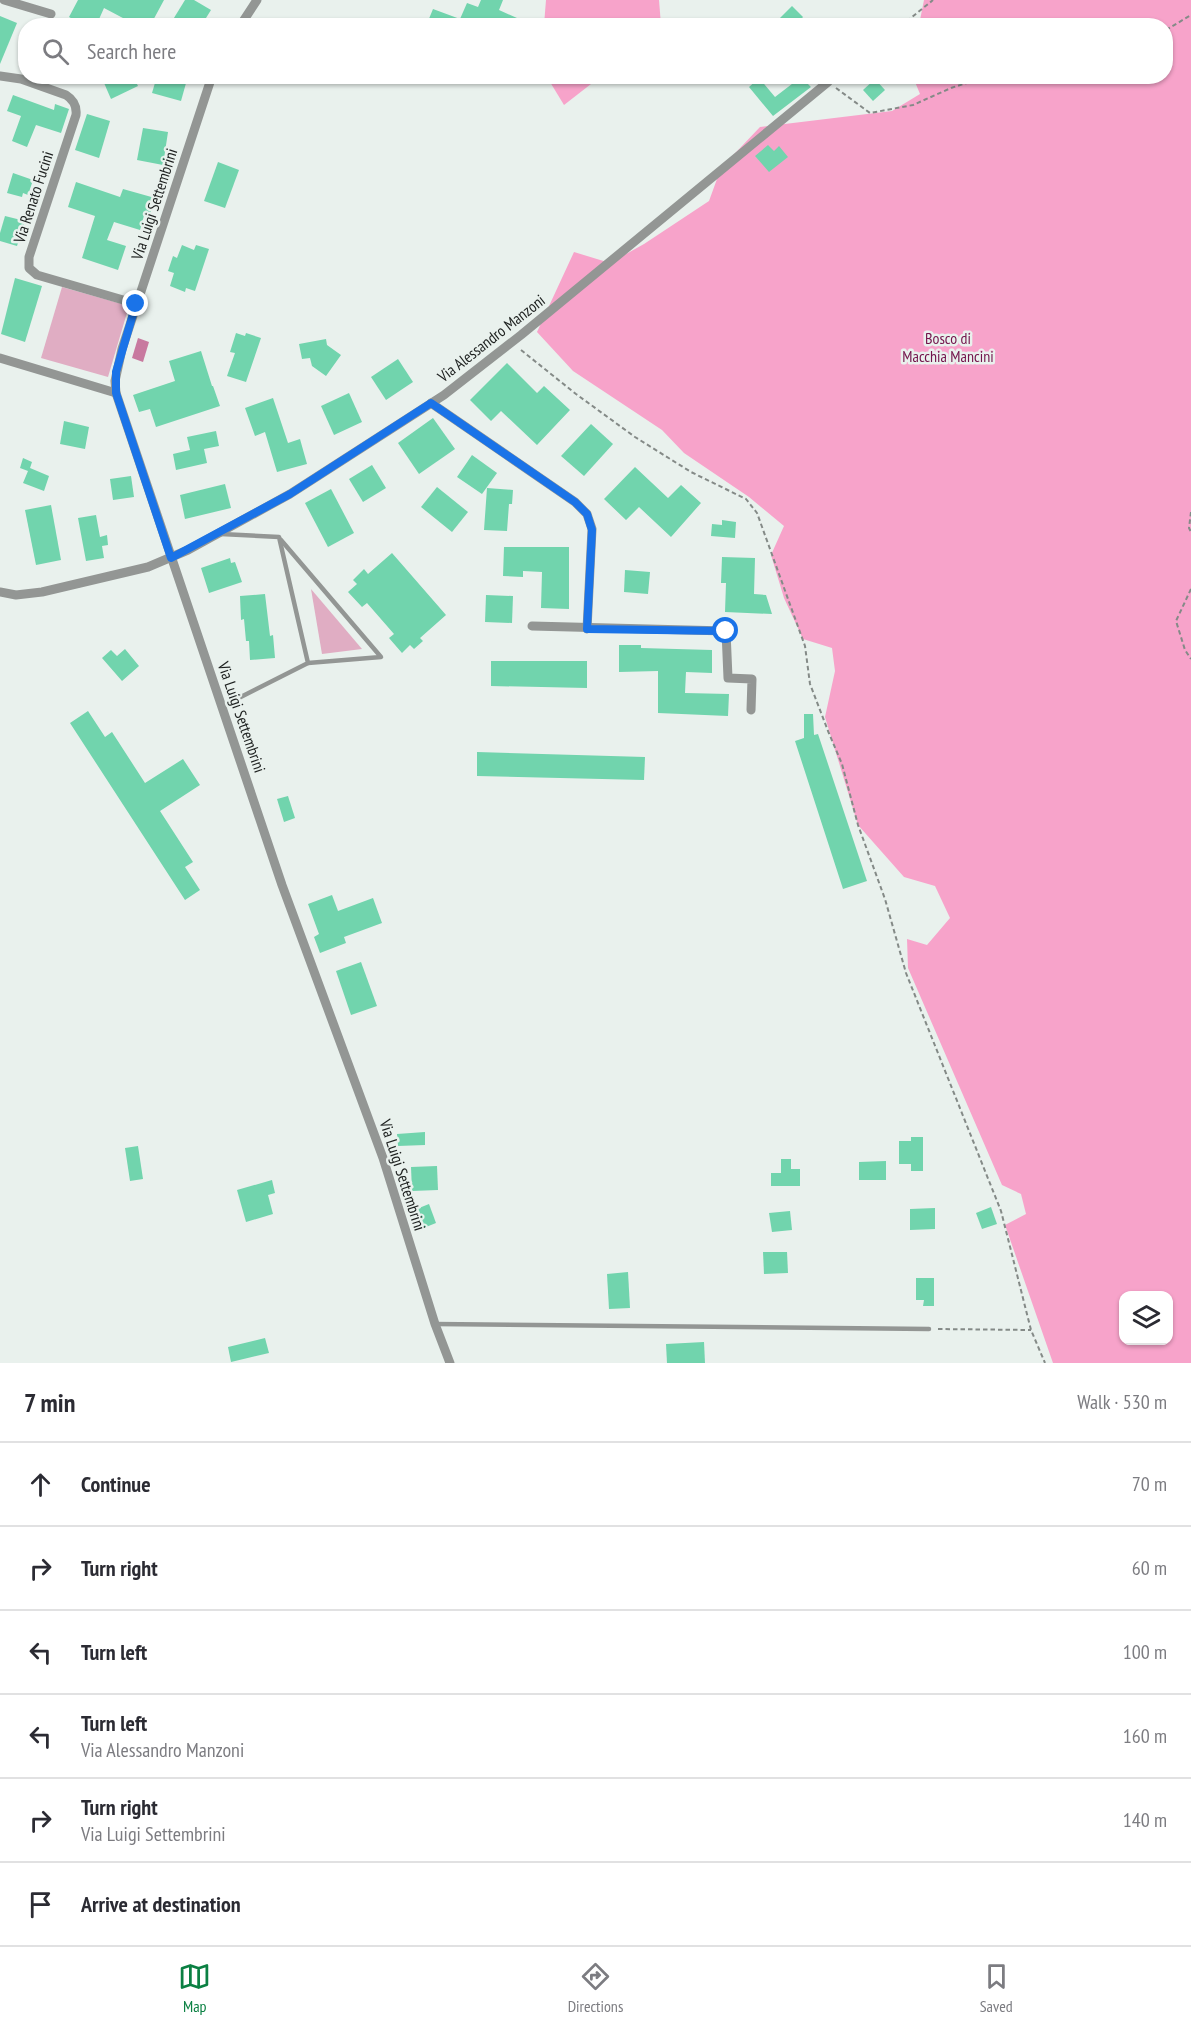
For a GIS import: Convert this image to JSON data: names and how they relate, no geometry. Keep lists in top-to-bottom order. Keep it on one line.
{"streets":{"street":["Via Renato Fucini","Via Luigi Settembrini","Via Alessandro Manzoni"]},"crossings":[["Via Renato Fucini","Via Luigi Settembrini"],["Via Luigi Settembrini","Via Alessandro Manzoni"]],"parks":["Bosco di Macchia Mancini"],"page":{"search":"Search here","heading":["7 min","Walk · 530 m"],"list":[["Continue","70 m"],["Turn right","60 m"],["Turn left","100 m"],["Turn left","Via Alessandro Manzoni","160 m"],["Turn right","Via Luigi Settembrini","140 m"],"Arrive at destination"],"nav":["Map","Directions","Saved"]}}
